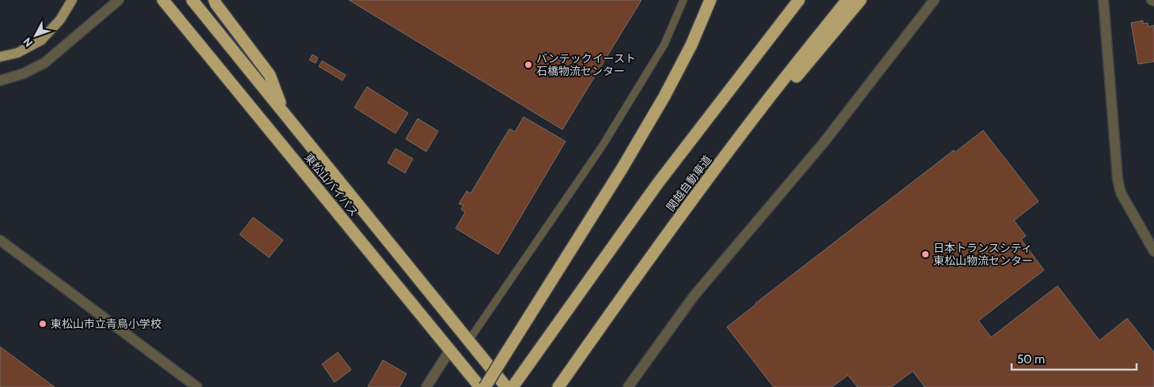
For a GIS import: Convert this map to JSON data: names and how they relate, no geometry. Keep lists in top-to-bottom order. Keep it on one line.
{"streets":{"highway":["関越自動車道","東松山バイパス"]},"places":["バンテックイースト 石橋物流センター","日本トランスシティ 東松山物流センター","東松山市立青鳥小学校"],"scale_bar":"50 m","north":"bottom left"}
